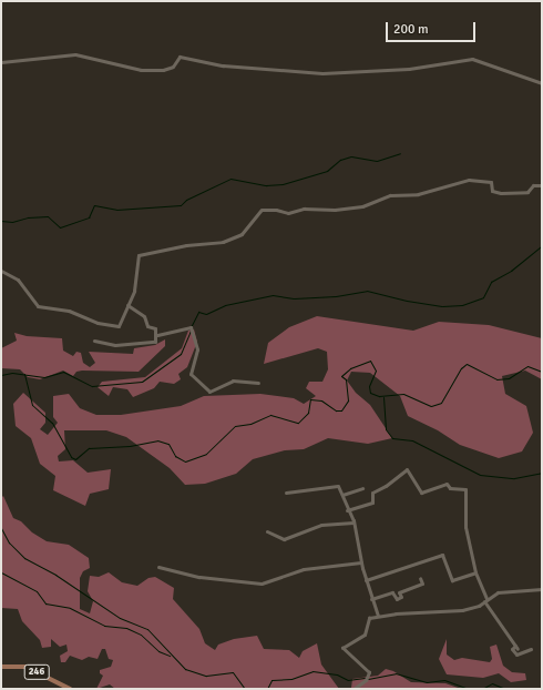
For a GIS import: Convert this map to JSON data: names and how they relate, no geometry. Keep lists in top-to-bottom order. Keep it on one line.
{"streets":{"main road":["246"]},"scale_bar":"200 m"}
